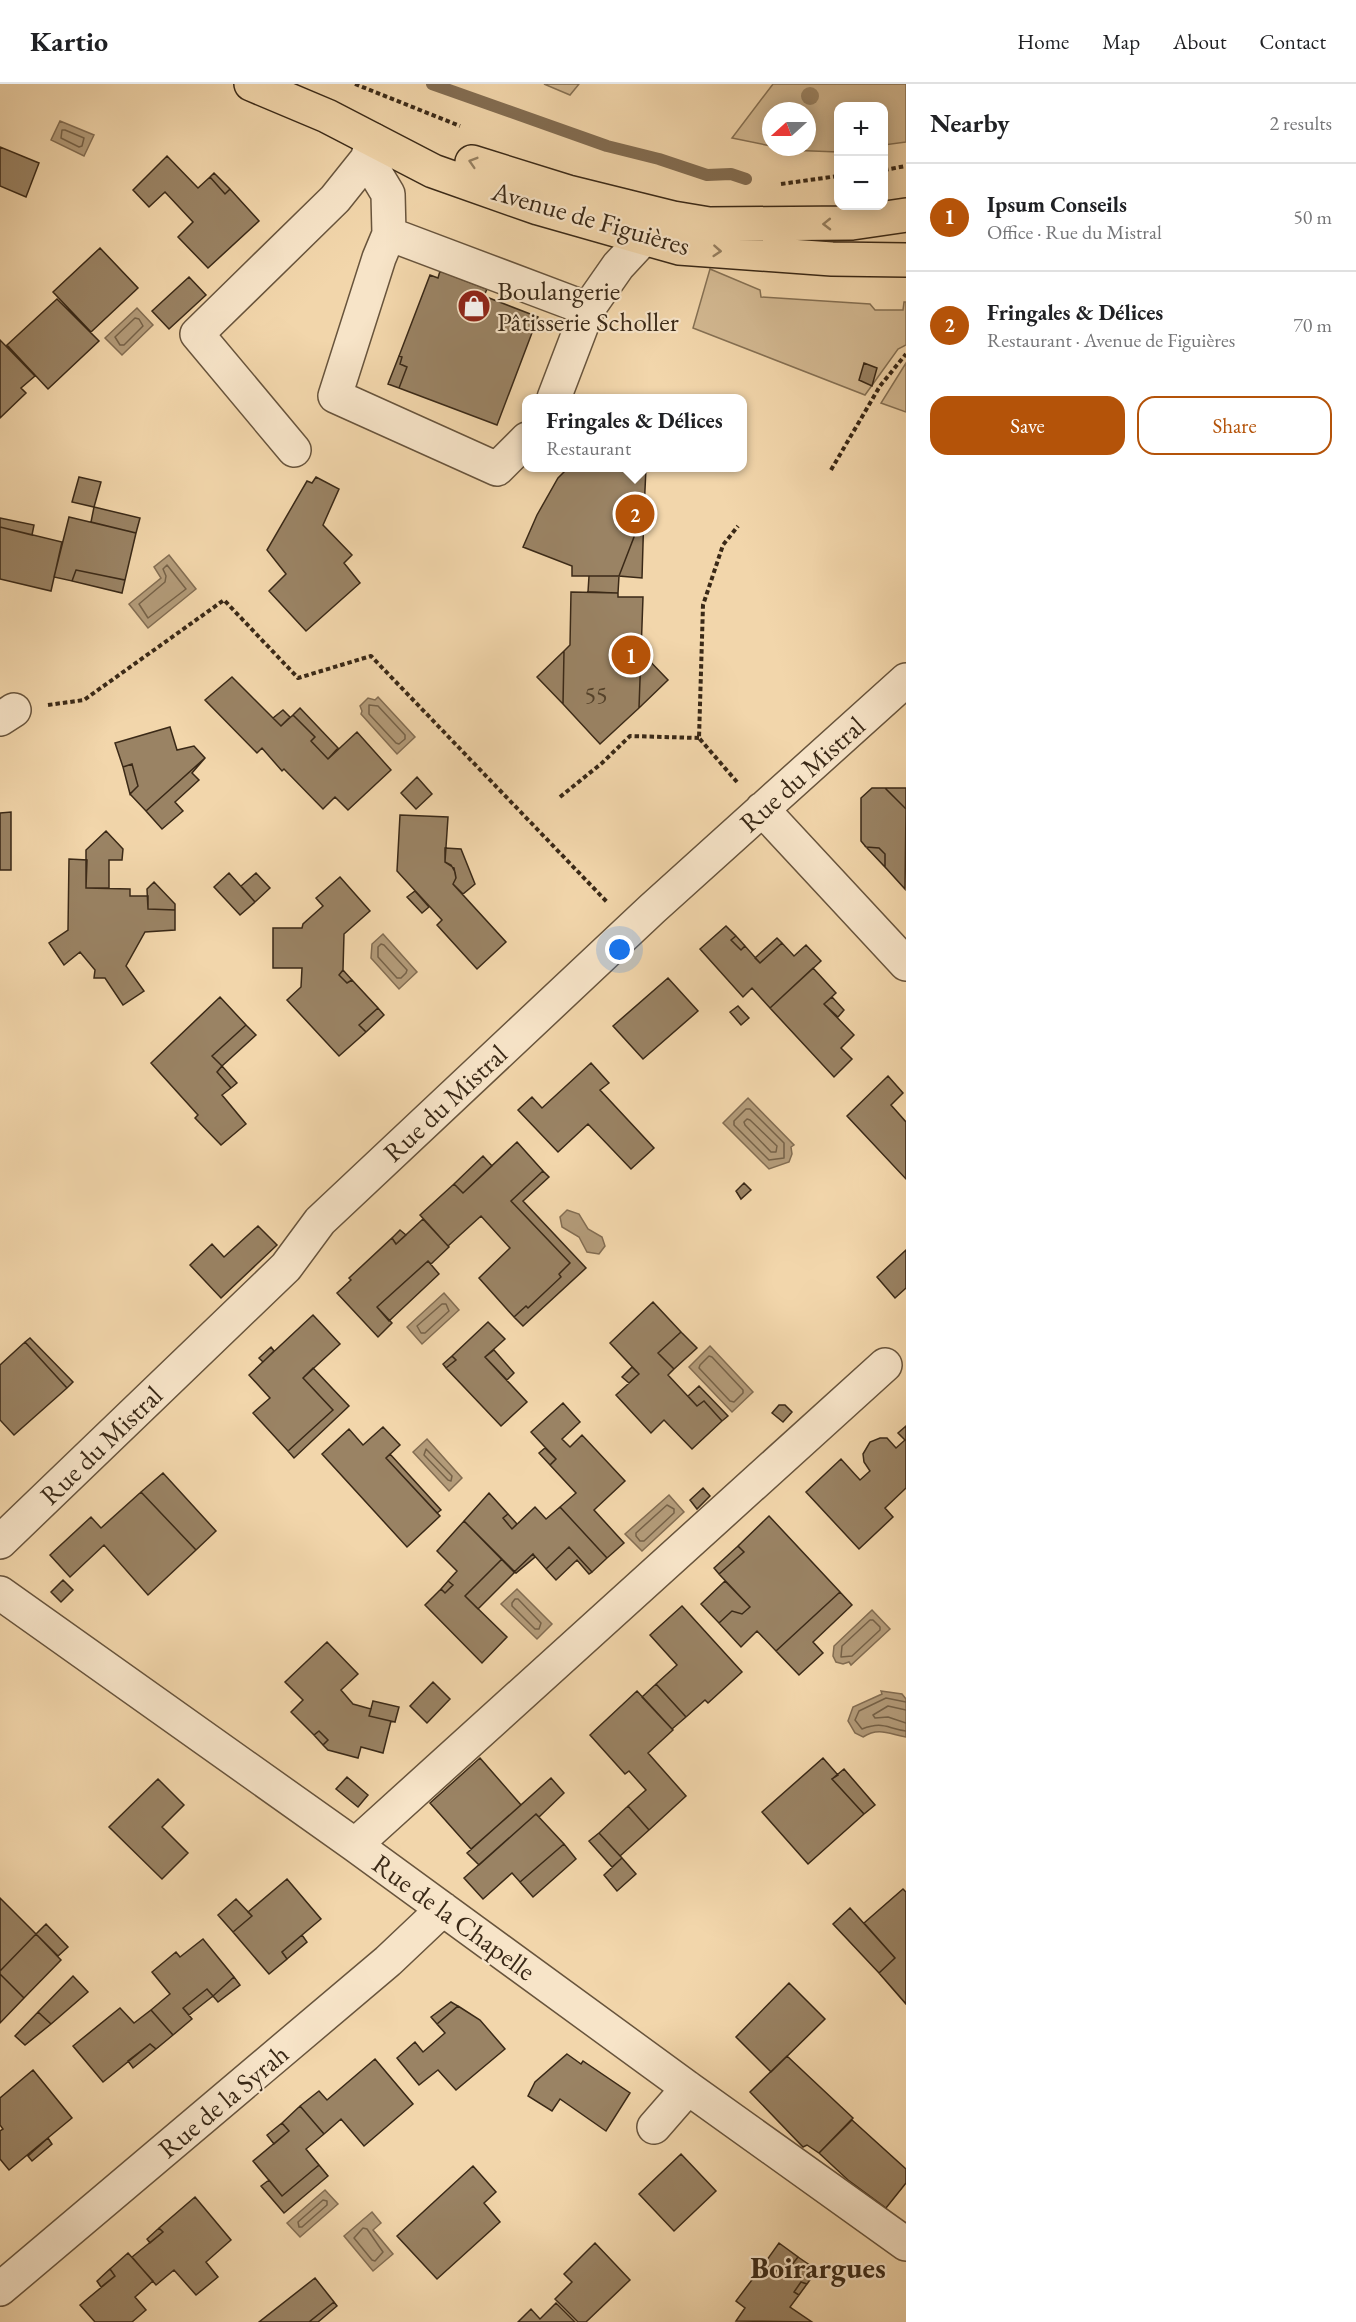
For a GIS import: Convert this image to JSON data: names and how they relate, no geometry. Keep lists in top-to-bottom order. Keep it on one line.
{"streets":{"main road":["Avenue de Figuières"],"street":["Rue du Mistral","Rue de la Chapelle","Rue de la Syrah"]},"crossings":[["Rue de la Chapelle","Rue de la Syrah"]],"districts":["Boirargues"],"places":{"shop":["Boulangerie Pâtisserie Scholler"]},"house_numbers":["55"],"north":"left","page":{"header":"Kartio","nav":["Home","Map","About","Contact"],"heading":["Nearby","2 results"],"map_buttons":["+","−"],"list":[{"mark":"1","name":"Ipsum Conseils","note":"Office · Rue du Mistral","value":"50 m"},{"mark":"2","name":"Fringales & Délices","note":"Restaurant · Avenue de Figuières","value":"70 m"}],"buttons":["Save","Share"],"popup":["Fringales & Délices","Restaurant"],"pins":["2","1"]}}
